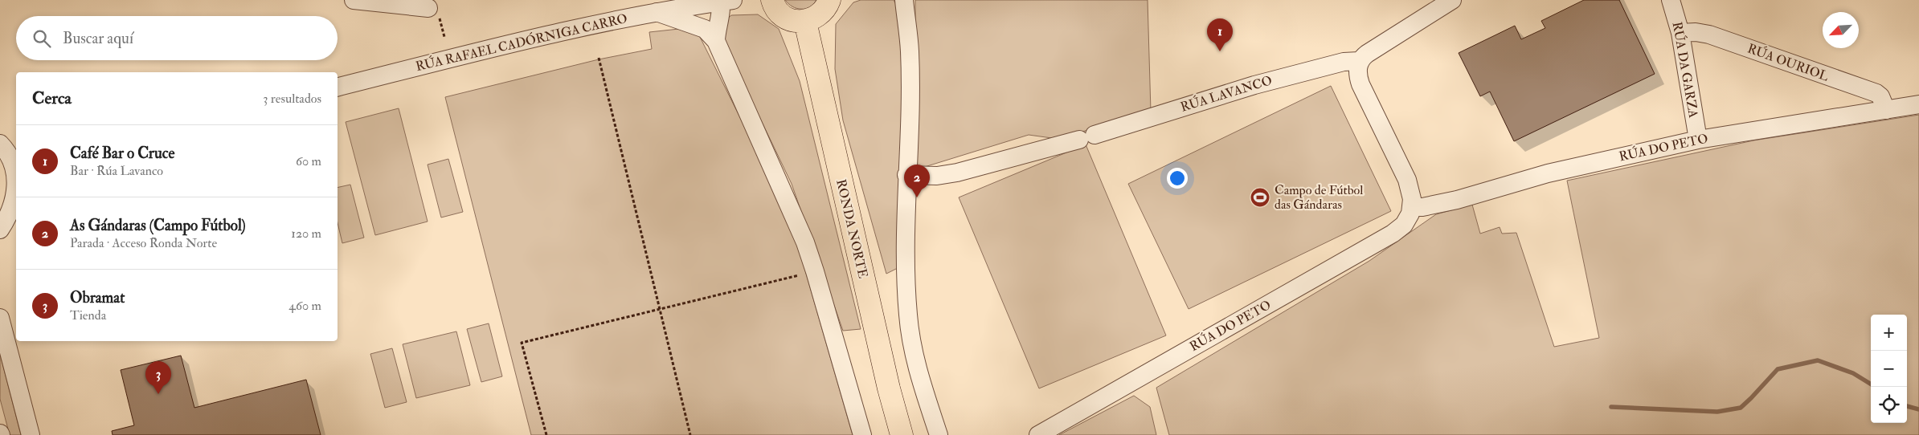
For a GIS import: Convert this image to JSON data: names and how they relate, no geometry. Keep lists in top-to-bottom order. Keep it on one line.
{"streets":{"highway":["RONDA NORTE"],"street":["RÚA RAFAEL CADÓRNIGA CARRO","RÚA OURIOL","RÚA DA GARZA","RÚA LAVANCO","RÚA DO PETO"]},"crossings":[["RÚA OURIOL","RÚA DA GARZA"],["RÚA OURIOL","RÚA DO PETO"],["RÚA DA GARZA","RÚA DO PETO"],["RÚA LAVANCO","RÚA DO PETO"]],"places":{"sports":["Campo de Fútbol das Gándaras"]},"north":"bottom left","page":{"search":"Buscar aquí","pins":["1","2","3"],"heading":["Cerca","3 resultados"],"list":[{"mark":"1","name":"Café Bar o Cruce","note":"Bar · Rúa Lavanco","value":"60 m"},{"mark":"2","name":"As Gándaras (Campo Fútbol)","note":"Parada · Acceso Ronda Norte","value":"120 m"},{"mark":"3","name":"Obramat","note":"Tienda","value":"460 m"}],"map_buttons":["+","−"]}}
